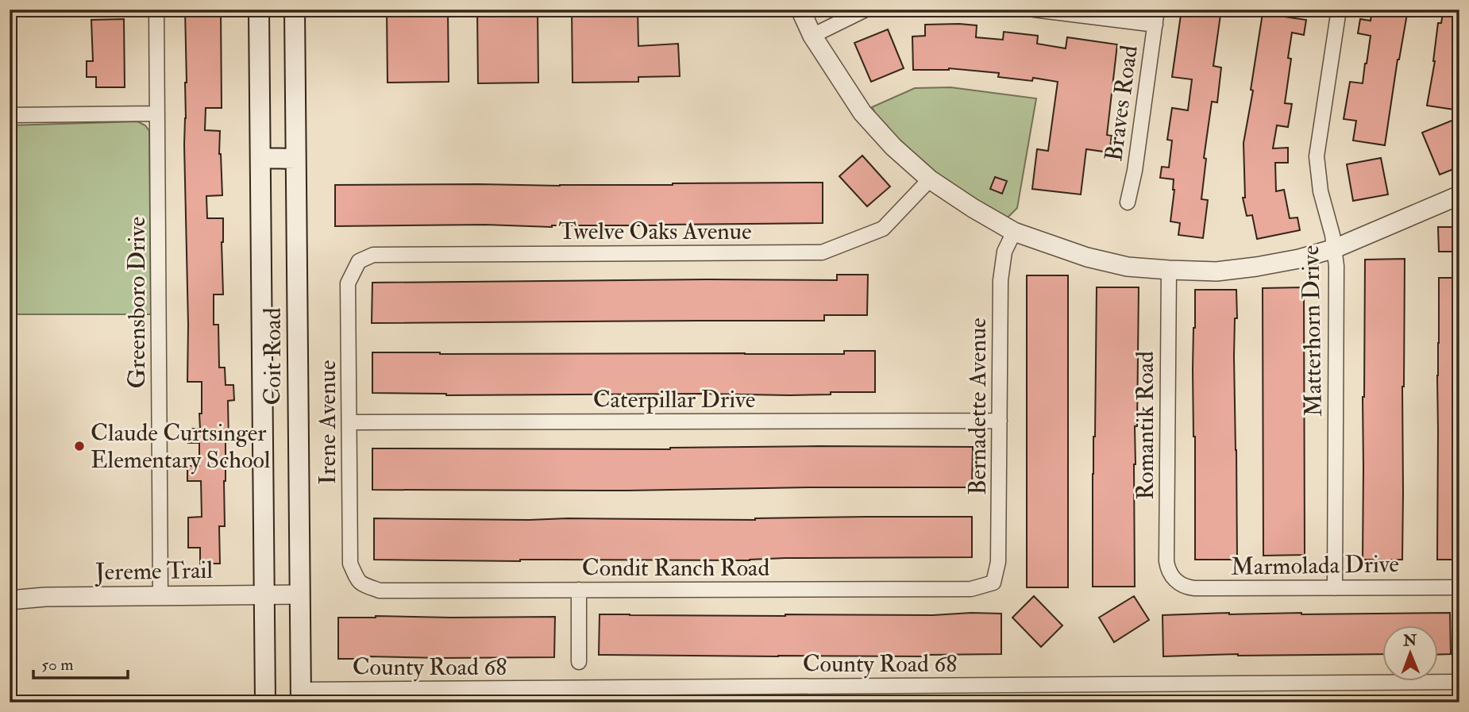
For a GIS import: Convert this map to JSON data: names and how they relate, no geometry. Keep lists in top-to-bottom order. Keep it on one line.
{"streets":{"main road":["Coit Road"],"street":["Braves Road","Twelve Oaks Avenue","Greensboro Drive","Matterhorn Drive","Caterpillar Drive","Bernadette Avenue","Irene Avenue","Romantik Road","Marmolada Drive","Condit Ranch Road","Jereme Trail","County Road 68"]},"crossings":[["Twelve Oaks Avenue","Irene Avenue"],["Greensboro Drive","Jereme Trail"],["Matterhorn Drive","Marmolada Drive"],["Coit Road","Jereme Trail"],["Coit Road","County Road 68"],["Caterpillar Drive","Bernadette Avenue"],["Caterpillar Drive","Irene Avenue"],["Bernadette Avenue","Condit Ranch Road"],["Irene Avenue","Condit Ranch Road"],["Romantik Road","Marmolada Drive"]],"places":["Claude Curtsinger Elementary School"],"scale_bar":"50 m","north":"top"}
